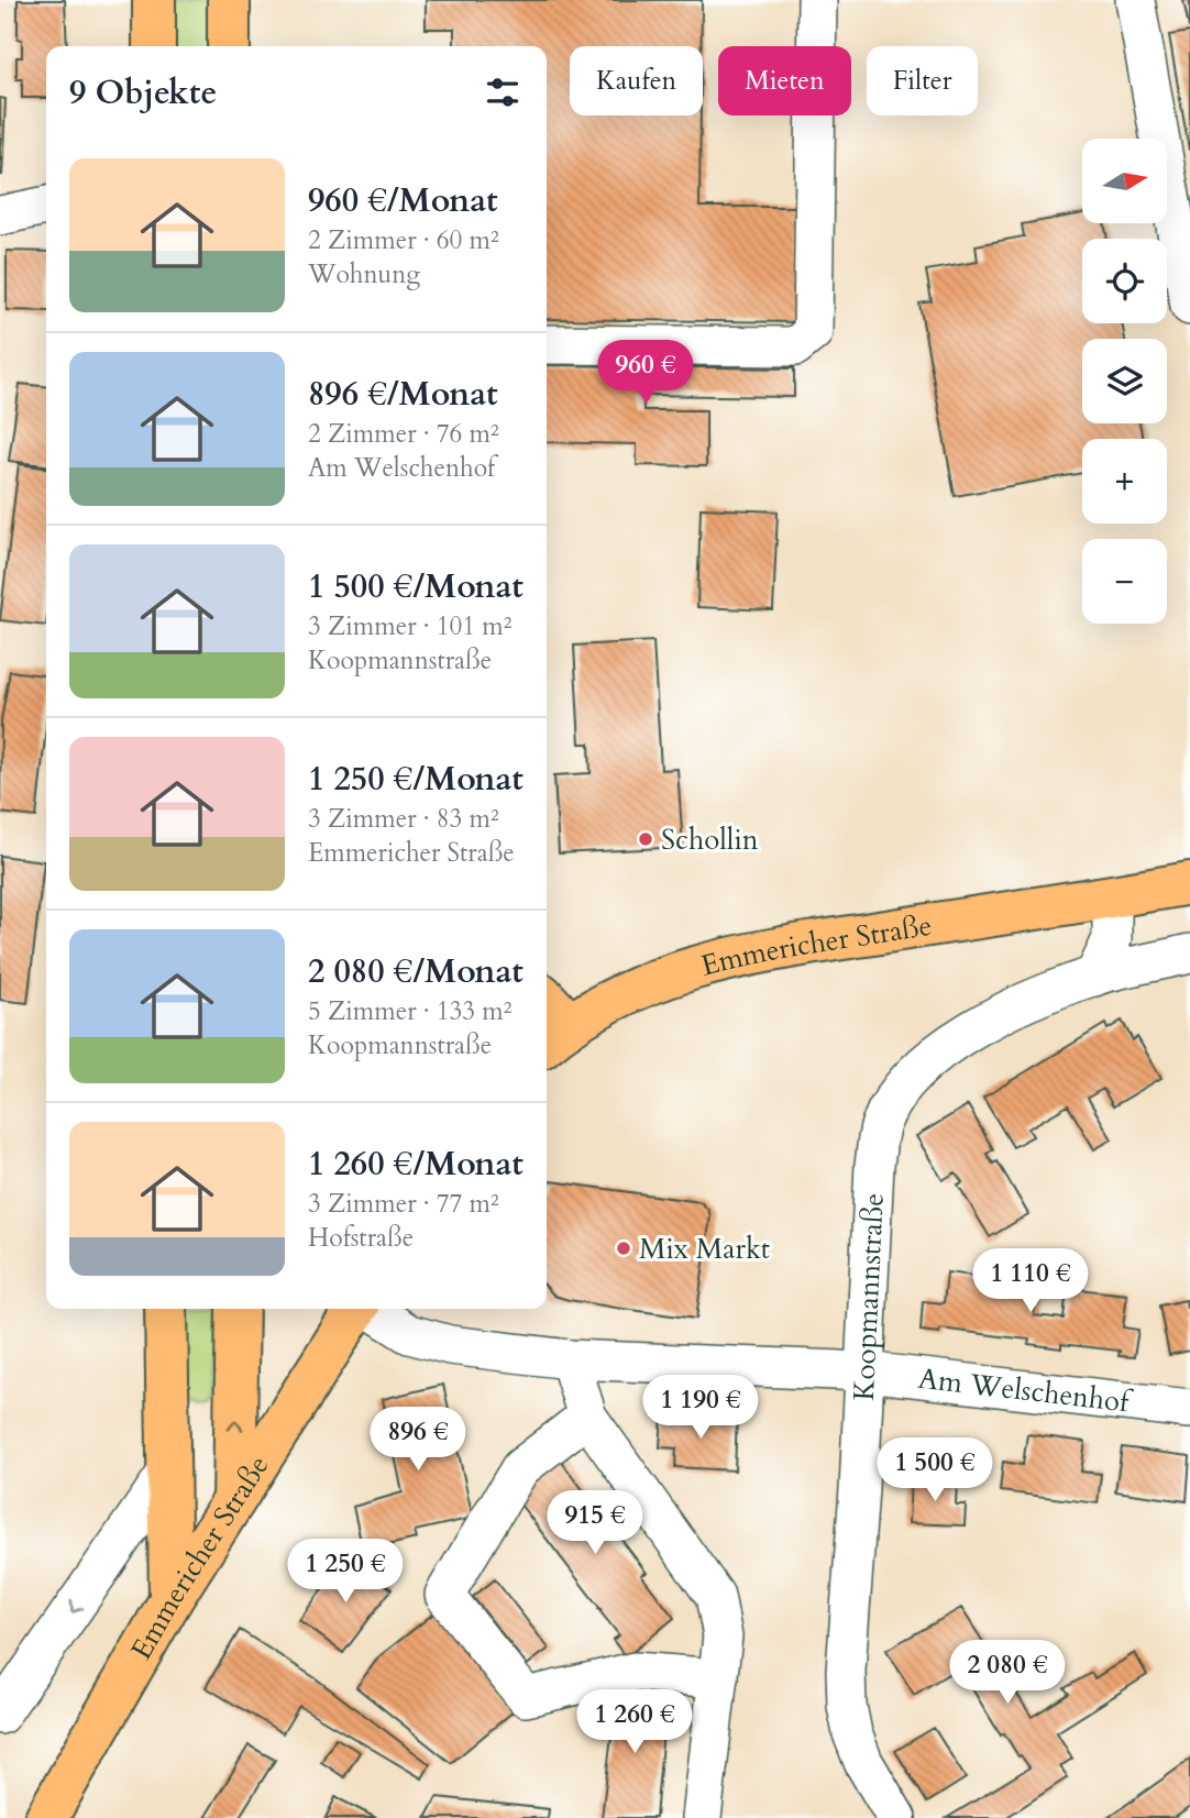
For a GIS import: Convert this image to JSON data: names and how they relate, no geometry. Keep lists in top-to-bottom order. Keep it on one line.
{"streets":{"main road":["Emmericher Straße"],"street":["Koopmannstraße","Am Welschenhof"]},"crossings":[["Koopmannstraße","Am Welschenhof"]],"places":["Schollin","Mix Markt"],"north":"right","page":{"chip":["Kaufen","Mieten","Filter"],"heading":"9 Objekte","map_buttons":["+","−"],"list":[{"name":"960 €/Monat","note":"2 Zimmer · 60 m² · Wohnung"},{"name":"896 €/Monat","note":"2 Zimmer · 76 m² · Am Welschenhof"},{"name":"1 500 €/Monat","note":"3 Zimmer · 101 m² · Koopmannstraße"},{"name":"1 250 €/Monat","note":"3 Zimmer · 83 m² · Emmericher Straße"},{"name":"2 080 €/Monat","note":"5 Zimmer · 133 m² · Koopmannstraße"},{"name":"1 260 €/Monat","note":"3 Zimmer · 77 m² · Hofstraße"}],"price":["960 €","1 110 €","1 190 €","896 €","1 500 €","915 €","1 250 €","2 080 €","1 260 €"]}}
